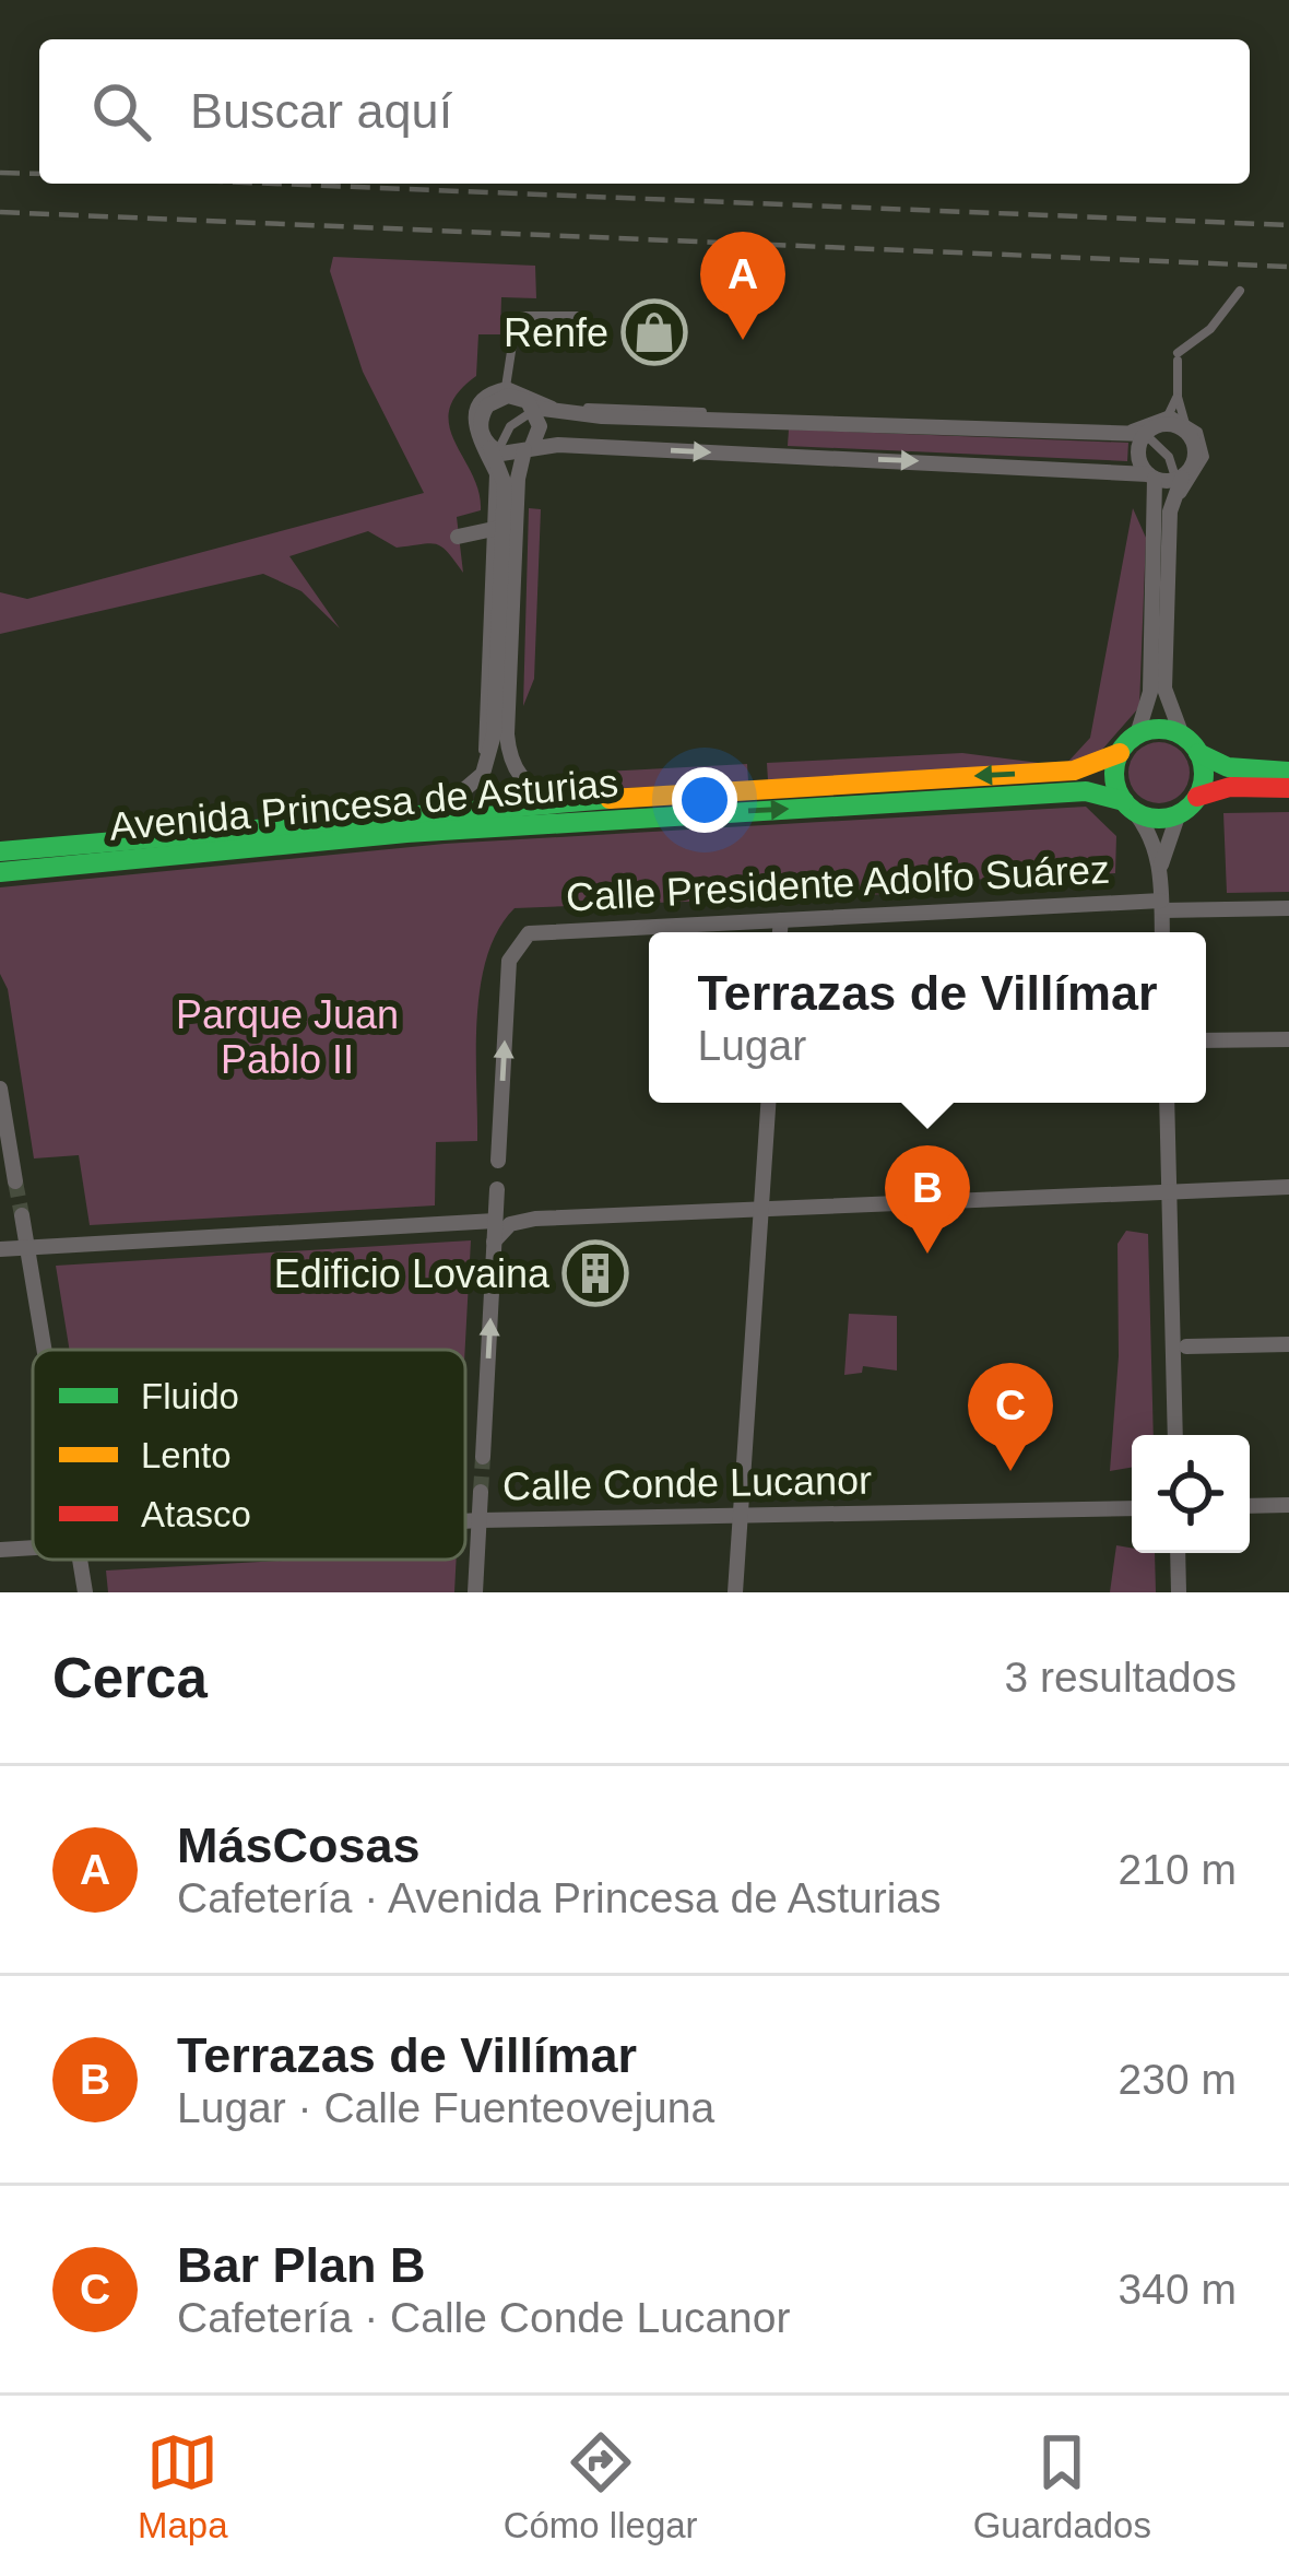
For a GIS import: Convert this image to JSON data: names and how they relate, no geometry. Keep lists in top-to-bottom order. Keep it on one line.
{"streets":{"main road":["Avenida Princesa de Asturias"],"street":["Calle Presidente Adolfo Suárez","Calle Conde Lucanor"]},"parks":["Parque Juan Pablo II"],"places":{"shop":["Renfe"],"building":["Edificio Lovaina"]},"legend":["Fluido","Lento","Atasco"],"page":{"search":"Buscar aquí","pins":["A","B","C"],"popup":["Terrazas de Villímar","Lugar"],"heading":["Cerca","3 resultados"],"list":[{"mark":"A","name":"MásCosas","note":"Cafetería · Avenida Princesa de Asturias","value":"210 m"},{"mark":"B","name":"Terrazas de Villímar","note":"Lugar · Calle Fuenteovejuna","value":"230 m"},{"mark":"C","name":"Bar Plan B","note":"Cafetería · Calle Conde Lucanor","value":"340 m"}],"nav":["Mapa","Cómo llegar","Guardados"]}}
